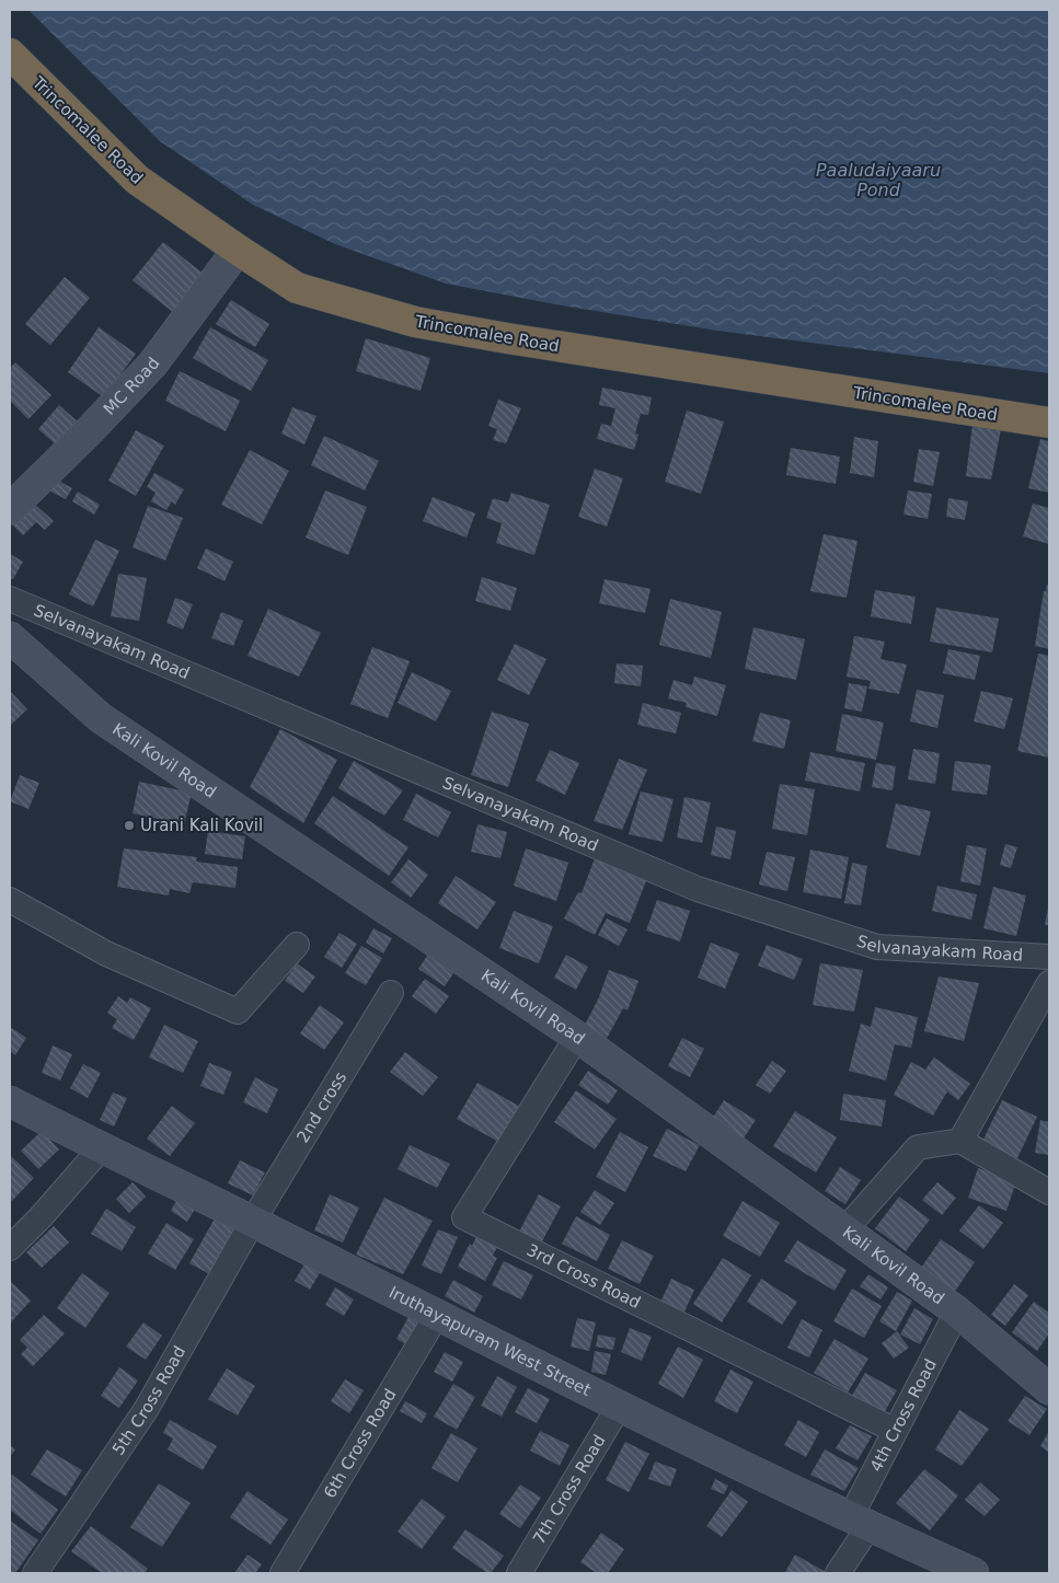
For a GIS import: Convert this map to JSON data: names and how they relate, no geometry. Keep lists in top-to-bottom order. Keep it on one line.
{"streets":{"highway":["Trincomalee Road"],"main road":["MC Road","Kali Kovil Road","Iruthayapuram West Street"],"street":["Selvanayakam Road","2nd cross","3rd Cross Road","5th Cross Road","4th Cross Road","6th Cross Road","7th Cross Road"]},"crossings":[["Trincomalee Road","MC Road"],["Kali Kovil Road","3rd Cross Road"],["Kali Kovil Road","4th Cross Road"],["2nd cross","Iruthayapuram West Street"],["2nd cross","5th Cross Road"],["3rd Cross Road","4th Cross Road"],["Iruthayapuram West Street","5th Cross Road"],["Iruthayapuram West Street","4th Cross Road"],["Iruthayapuram West Street","6th Cross Road"],["Iruthayapuram West Street","7th Cross Road"]],"water":["Paaludaiyaaru Pond"],"places":["Urani Kali Kovil"]}
